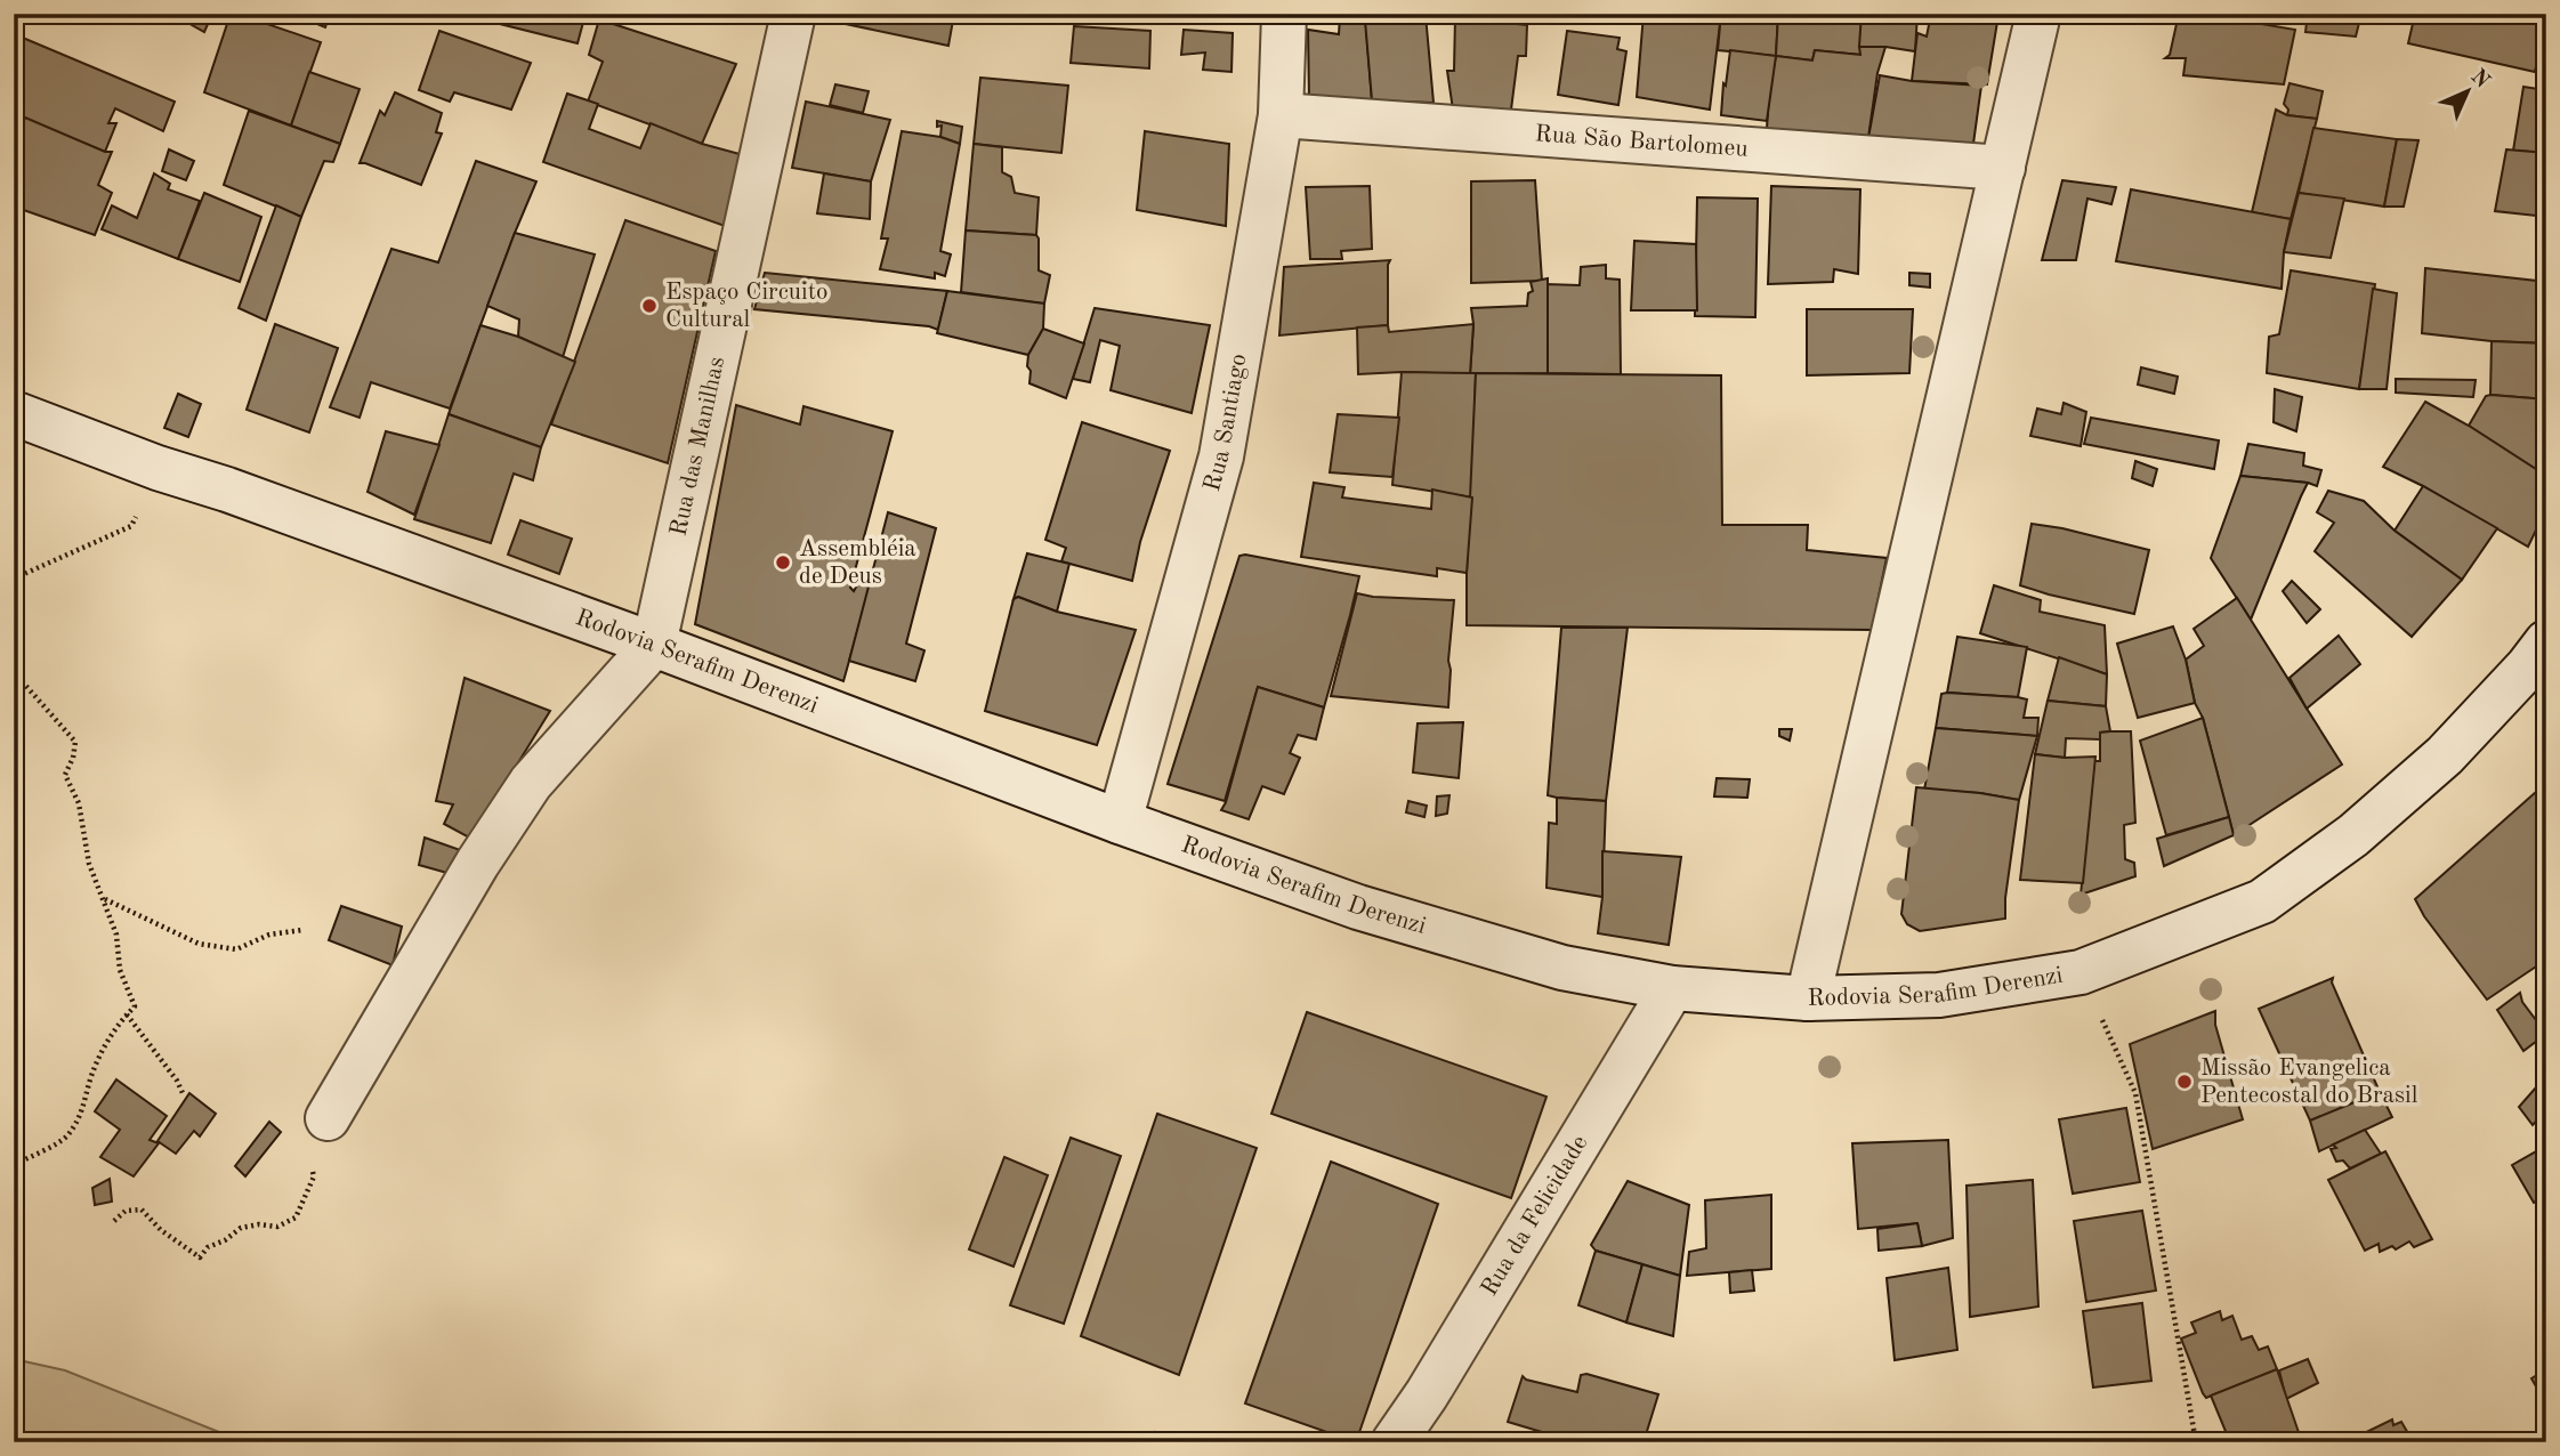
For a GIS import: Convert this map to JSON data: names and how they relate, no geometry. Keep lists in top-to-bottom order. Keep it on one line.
{"streets":{"street":["Rua São Bartolomeu","Rua Santiago","Rua das Manilhas","Rodovia Serafim Derenzi","Rua da Felicidade"]},"crossings":[["Rua São Bartolomeu","Rua Santiago"],["Rua Santiago","Rodovia Serafim Derenzi"],["Rua das Manilhas","Rodovia Serafim Derenzi"],["Rodovia Serafim Derenzi","Rua da Felicidade"]],"places":["Espaço Circuito Cultural","Assembléia de Deus","Missão Evangelica Pentecostal do Brasil"],"north":"top right"}
